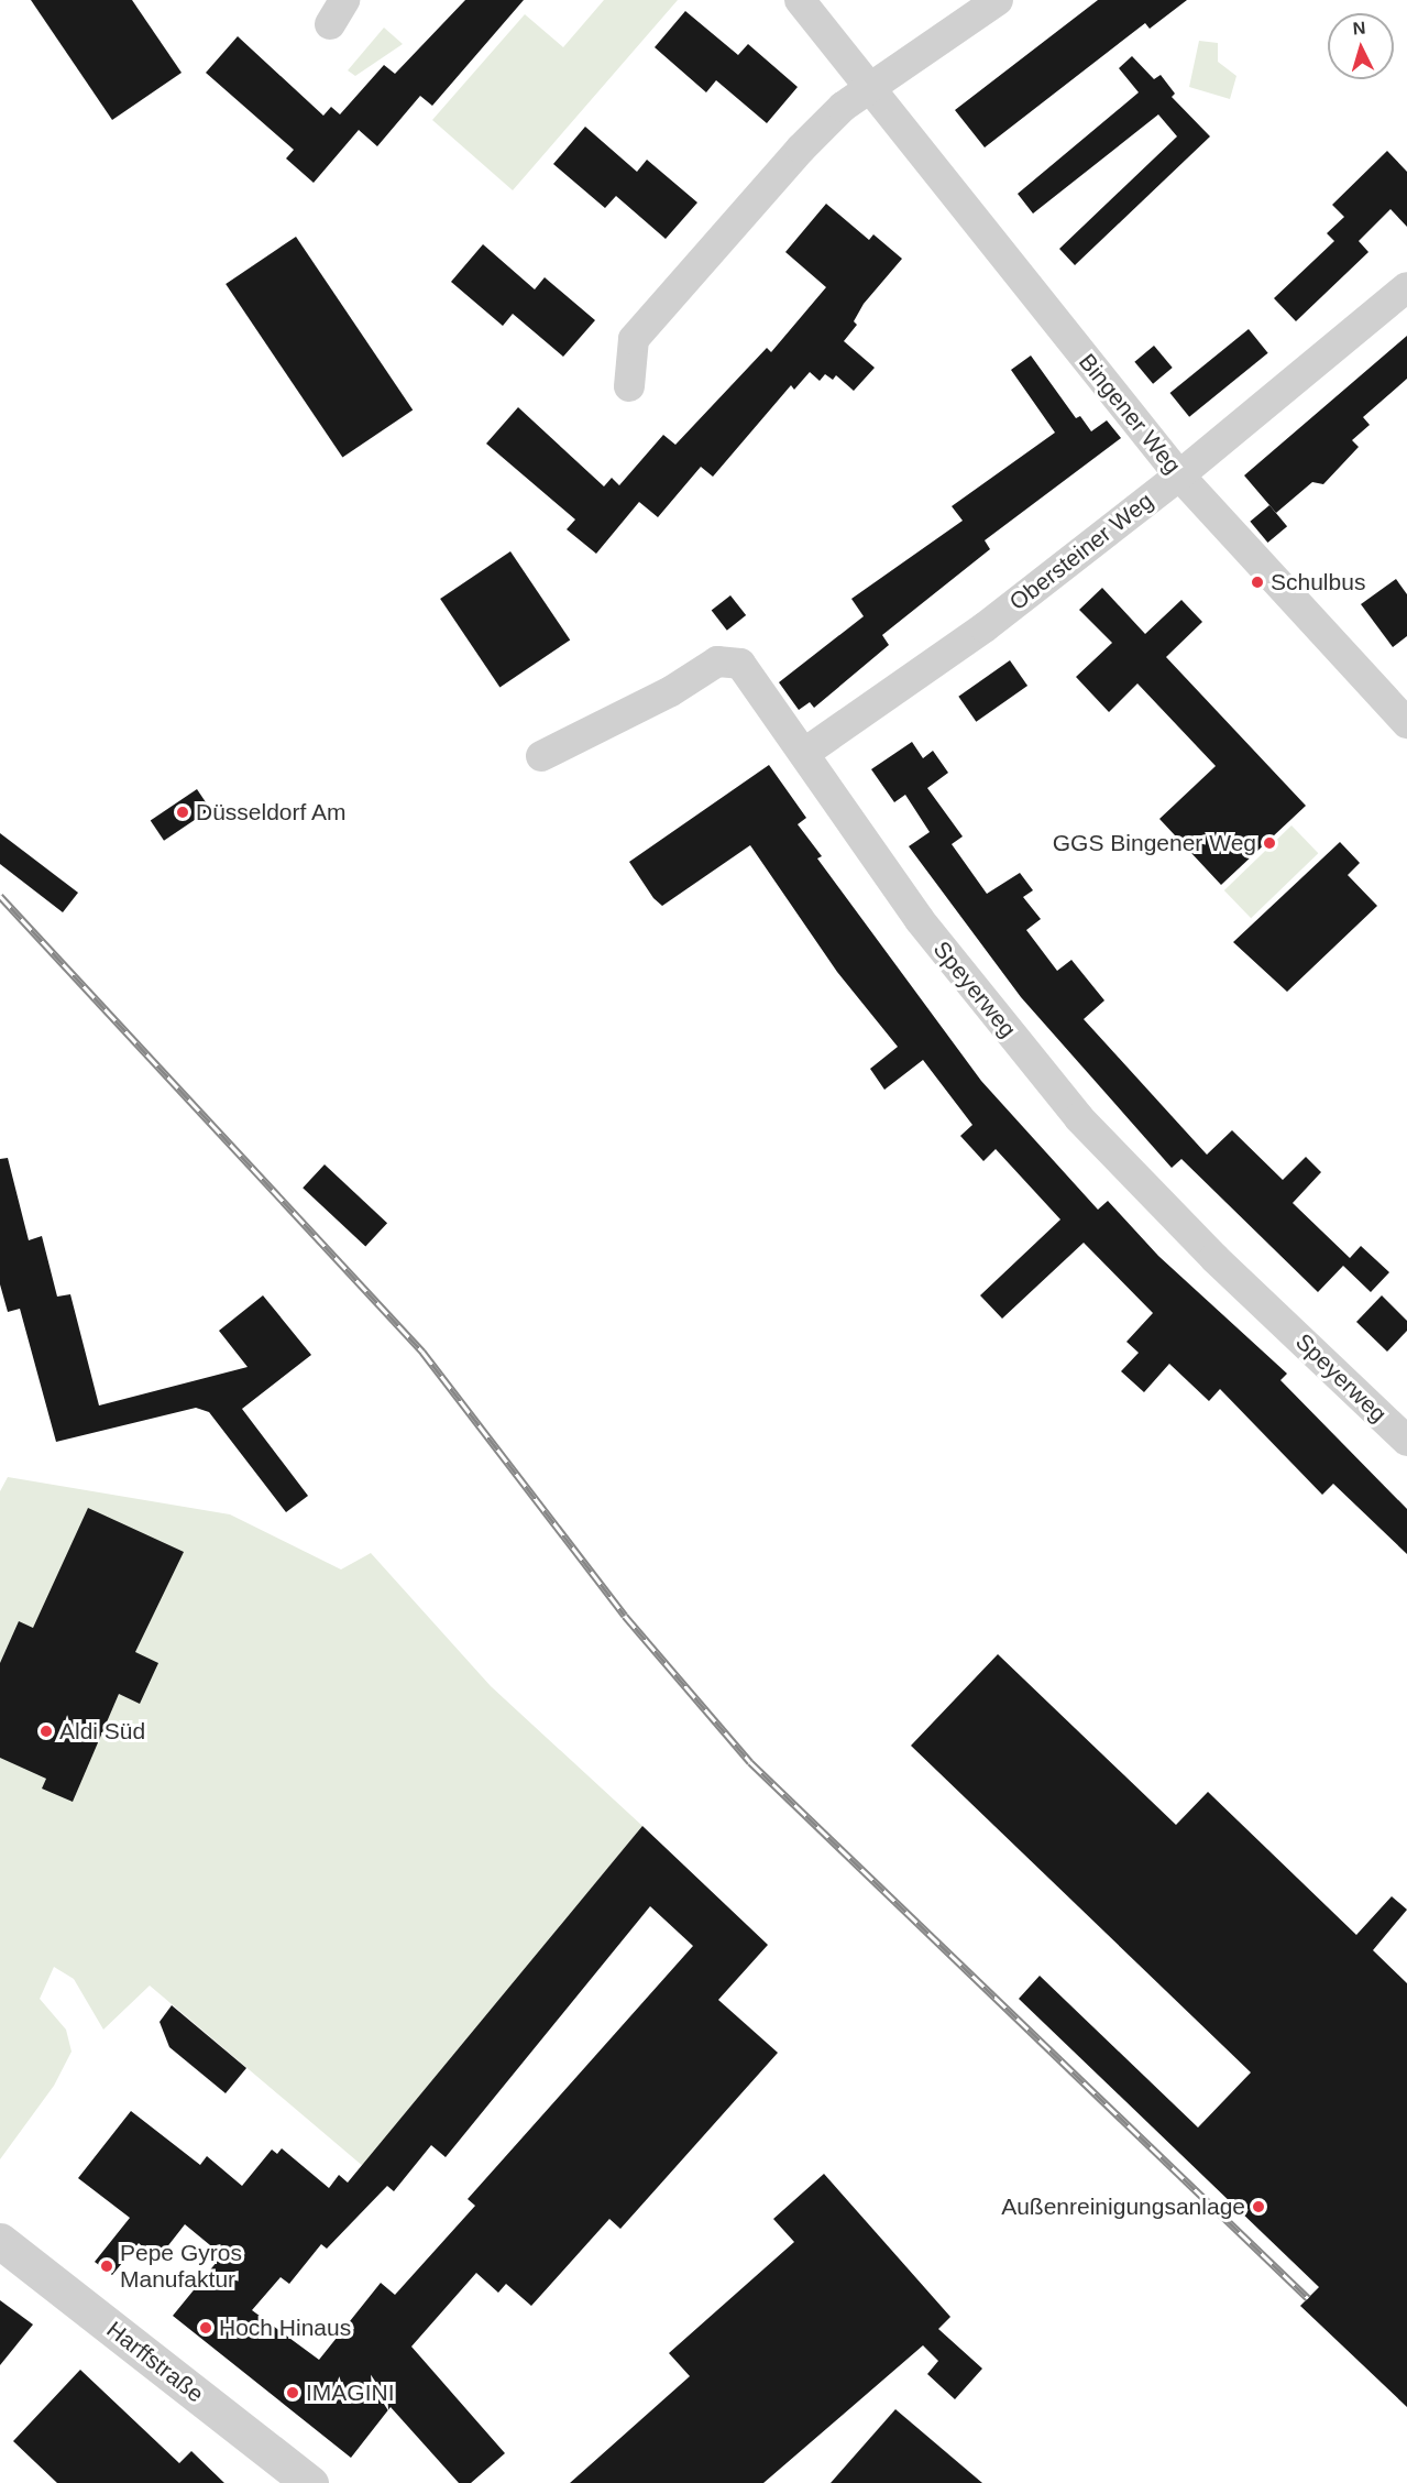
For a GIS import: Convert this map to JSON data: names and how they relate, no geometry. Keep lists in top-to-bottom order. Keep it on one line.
{"streets":{"street":["Bingener Weg","Obersteiner Weg","Speyerweg","Harffstraße"]},"crossings":[["Bingener Weg","Obersteiner Weg"],["Obersteiner Weg","Speyerweg"]],"places":["Schulbus","Düsseldorf Am","GGS Bingener Weg","Aldi Süd","Außenreinigungsanlage","Pepe Gyros Manufaktur","Hoch Hinaus","IMAGINI"],"north":"top"}
